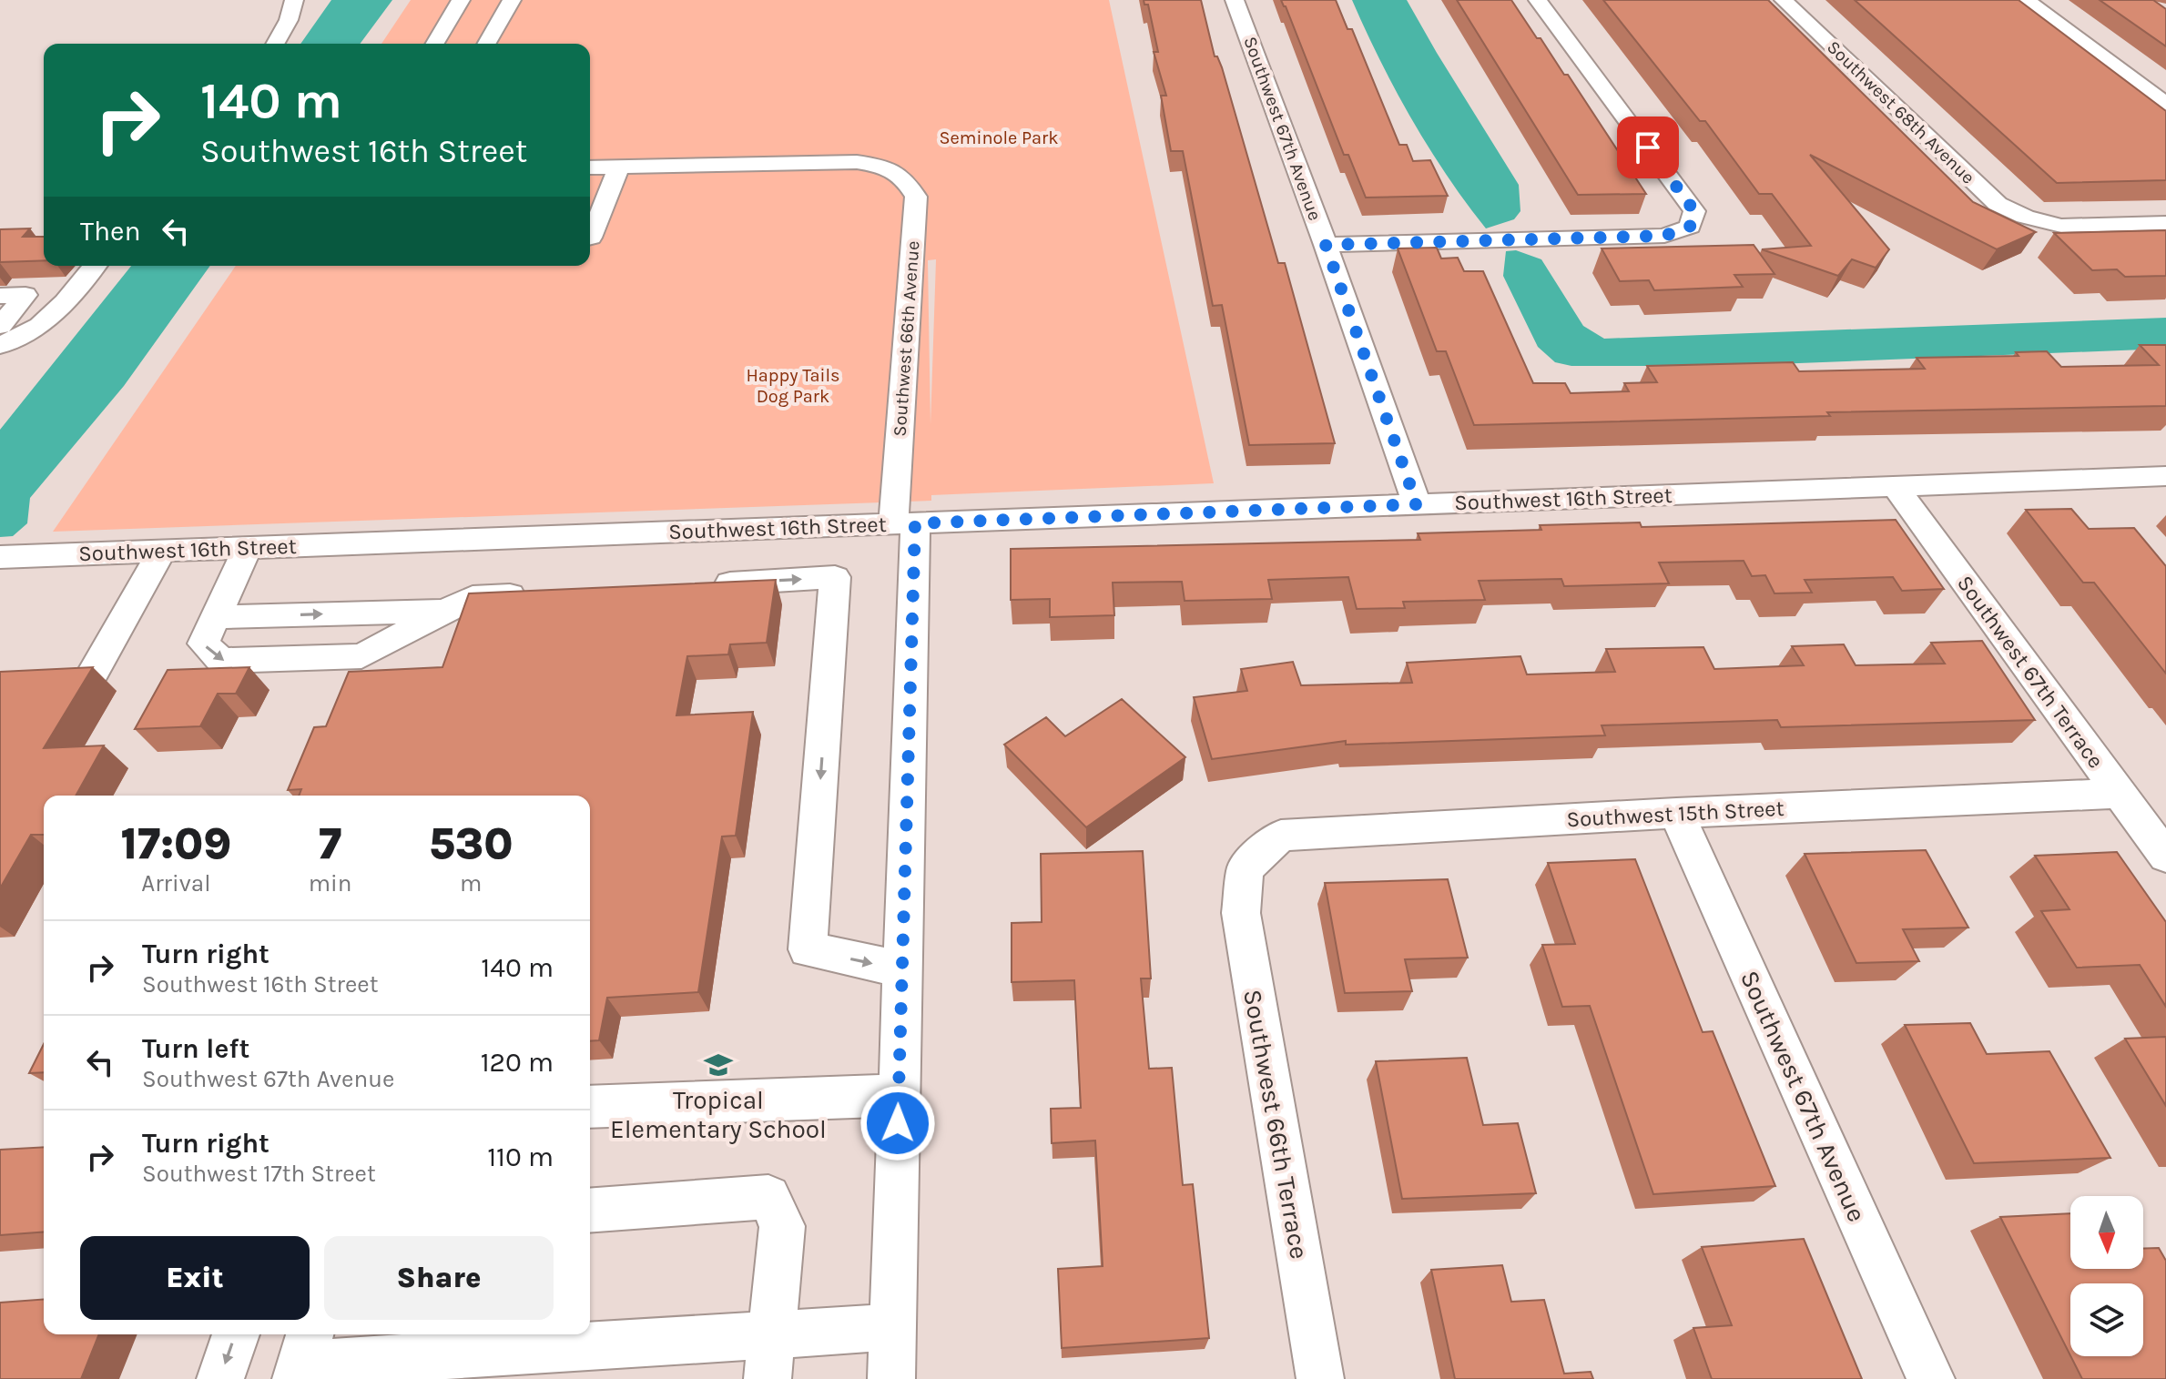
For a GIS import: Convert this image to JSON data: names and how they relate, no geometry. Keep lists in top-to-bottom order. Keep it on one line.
{"streets":{"street":["Southwest 68th Avenue","Southwest 67th Avenue","Southwest 66th Avenue","Southwest 16th Street","Southwest 67th Terrace","Southwest 15th Street","Southwest 66th Terrace"]},"crossings":[["Southwest 67th Avenue","Southwest 16th Street"],["Southwest 67th Avenue","Southwest 15th Street"],["Southwest 66th Avenue","Southwest 16th Street"],["Southwest 16th Street","Southwest 67th Terrace"],["Southwest 67th Terrace","Southwest 15th Street"],["Southwest 15th Street","Southwest 66th Terrace"]],"parks":["Seminole Park","Happy Tails Dog Park"],"places":{"school or university":["Tropical Elementary School"]},"north":"bottom","page":{"turn":["140 m","Southwest 16th Street"],"then":"Then","eta":["17:09","Arrival","7","min","530","m"],"list":[{"name":"Turn right","note":"Southwest 16th Street","value":"140 m"},{"name":"Turn left","note":"Southwest 67th Avenue","value":"120 m"},{"name":"Turn right","note":"Southwest 17th Street","value":"110 m"}],"buttons":["Exit","Share"]}}
